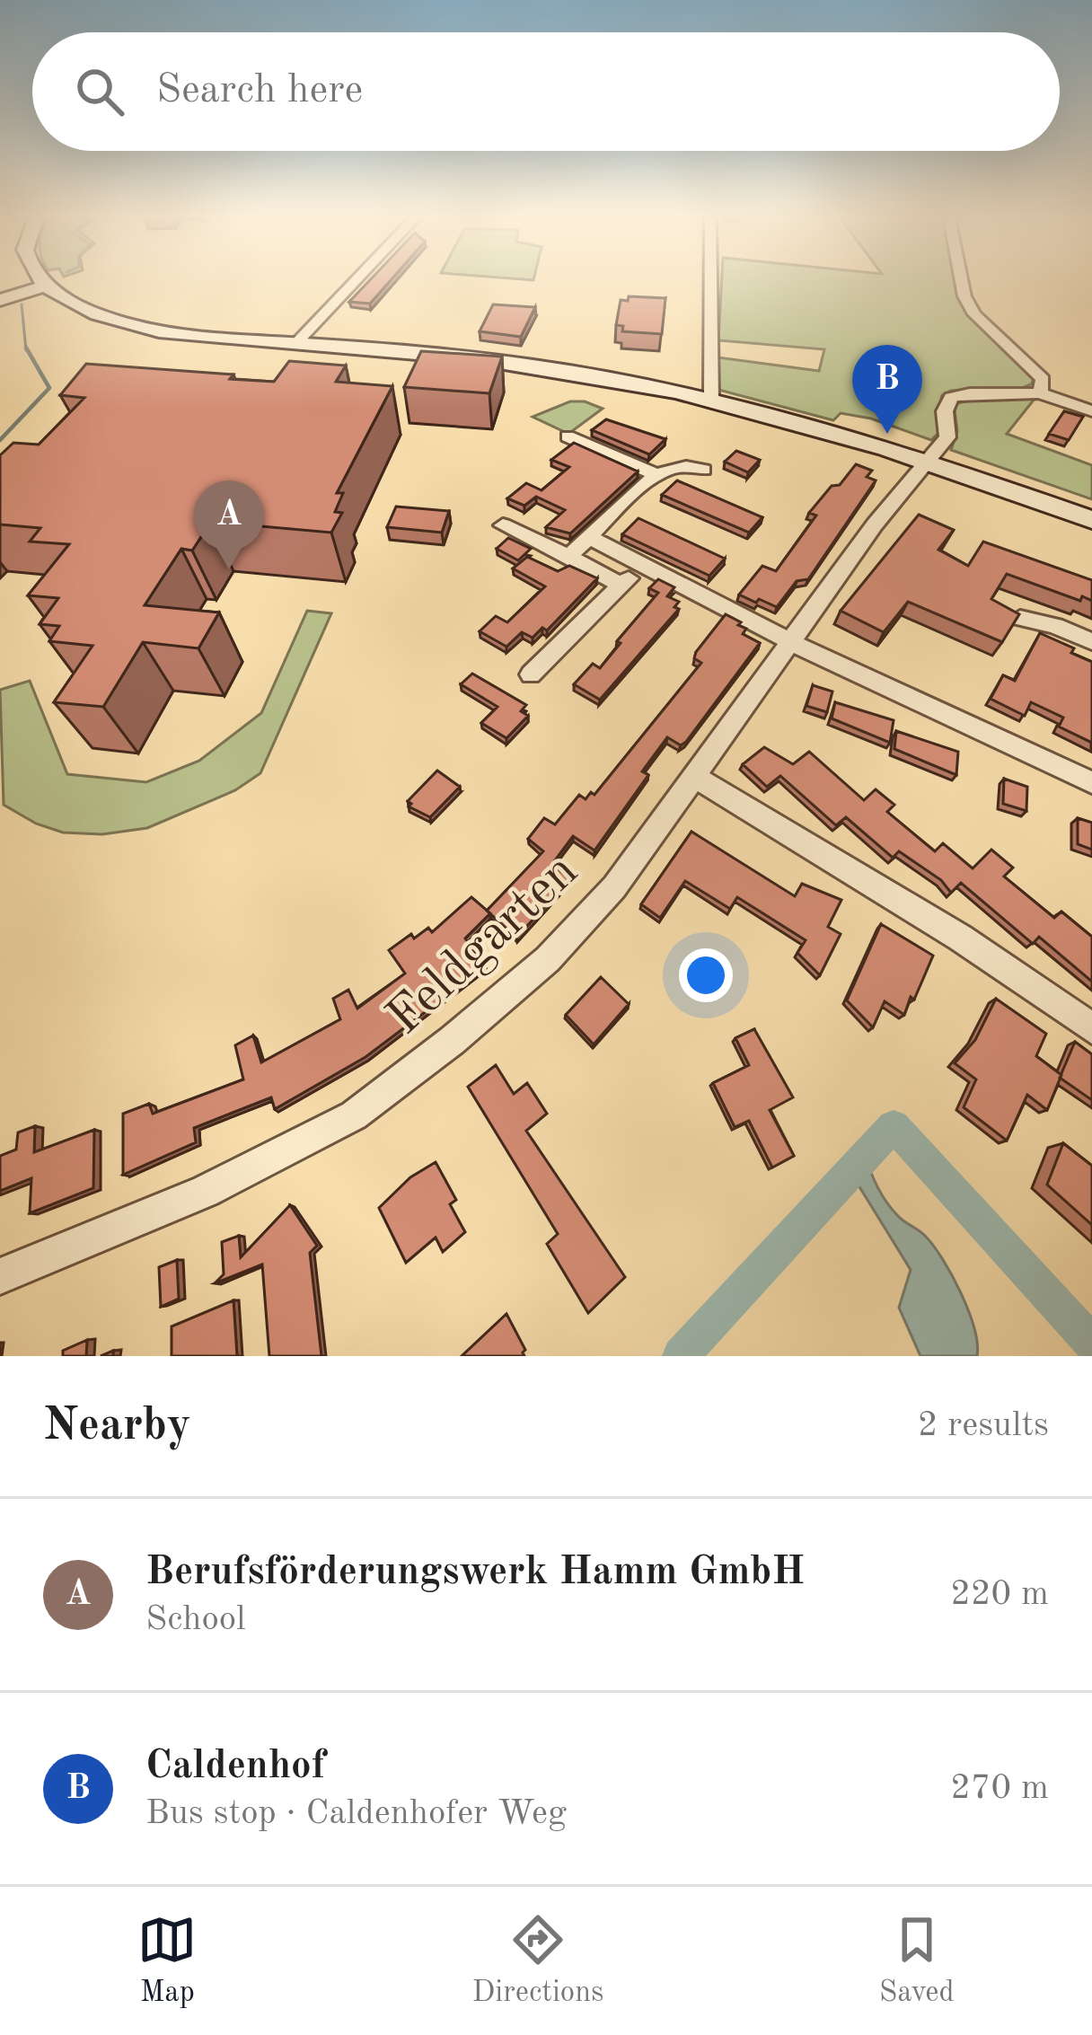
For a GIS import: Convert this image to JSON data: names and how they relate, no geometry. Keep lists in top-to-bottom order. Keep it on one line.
{"streets":{"street":["Feldgarten"]},"page":{"search":"Search here","pins":["B","A"],"heading":["Nearby","2 results"],"list":[{"mark":"A","name":"Berufsförderungswerk Hamm GmbH","note":"School","value":"220 m"},{"mark":"B","name":"Caldenhof","note":"Bus stop · Caldenhofer Weg","value":"270 m"}],"nav":["Map","Directions","Saved"]}}
